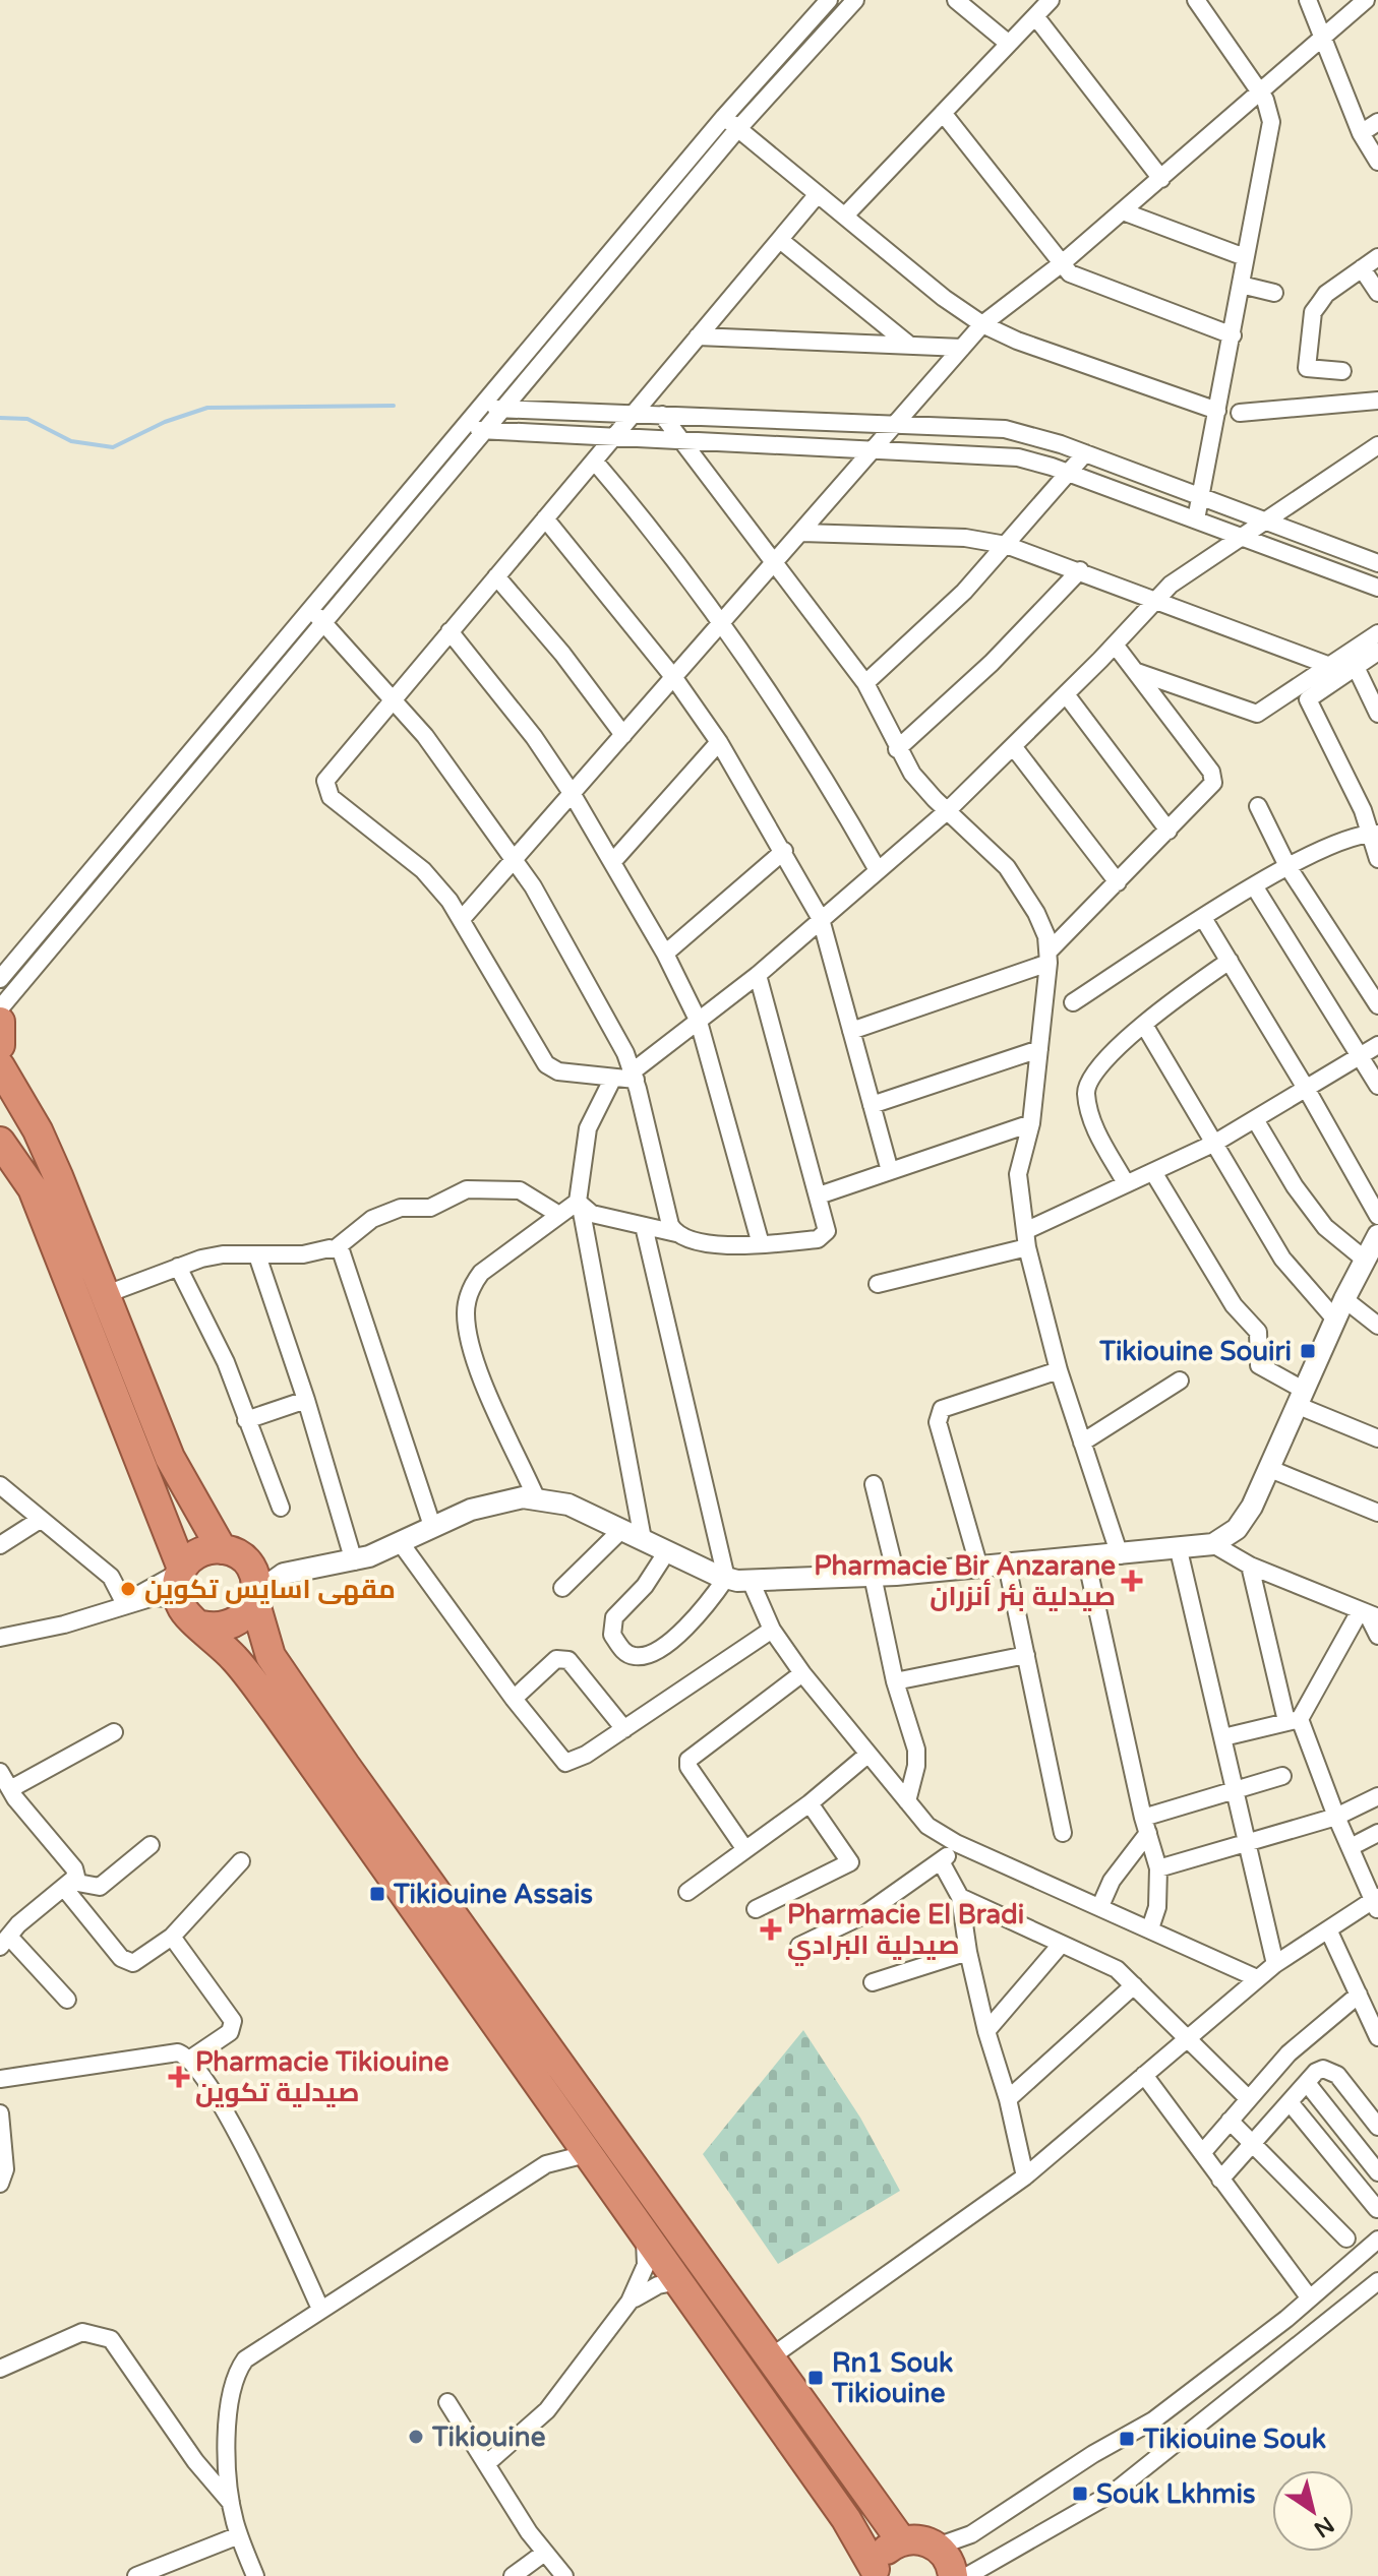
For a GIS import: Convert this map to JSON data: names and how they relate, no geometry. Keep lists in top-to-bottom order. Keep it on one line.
{"places":{"transit":["Tikiouine Souiri","Tikiouine Assais","Rn1 Souk Tikiouine","Tikiouine Souk","Souk Lkhmis"],"health":["Pharmacie Bir Anzarane صيدلية بئر أنزران","Pharmacie El Bradi صيدلية البرادي","Pharmacie Tikiouine صيدلية تكوين"],"other":["مقهى اسايس تكوين","Tikiouine"]},"north":"bottom right"}
